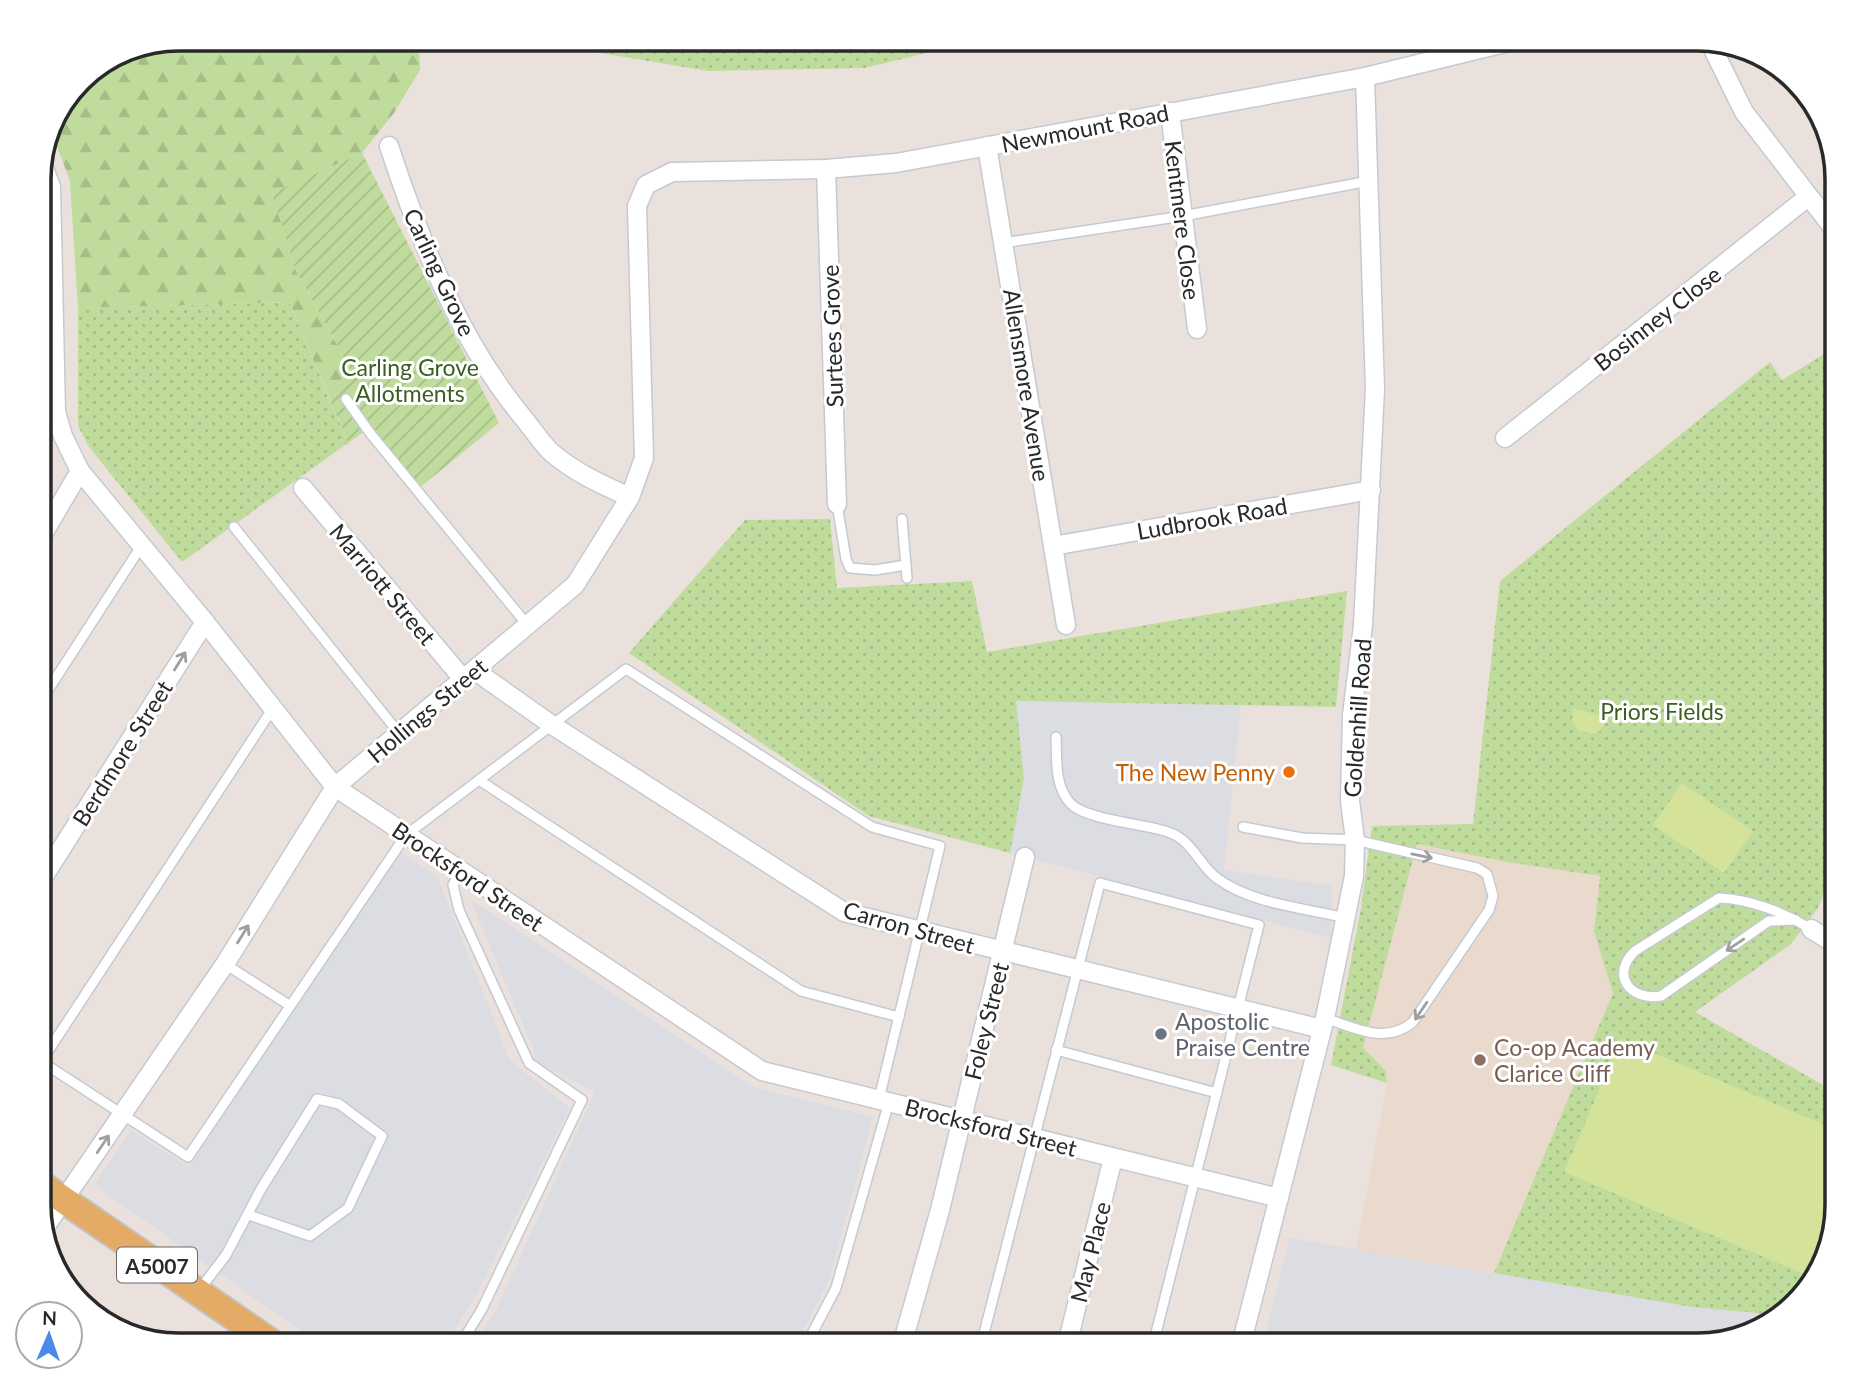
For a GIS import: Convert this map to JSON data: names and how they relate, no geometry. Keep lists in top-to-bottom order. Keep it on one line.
{"streets":{"main road":["A5007"],"street":["Newmount Road","Kentmere Close","Carling Grove","Bosinney Close","Surtees Grove","Allensmore Avenue","Ludbrook Road","Marriott Street","Hollings Street","Goldenhill Road","Berdmore Street","Brocksford Street","Carron Street","Foley Street","May Place"]},"crossings":[["Newmount Road","Kentmere Close"],["Newmount Road","Surtees Grove"],["Newmount Road","Allensmore Avenue"],["Newmount Road","Hollings Street"],["Newmount Road","Goldenhill Road"],["Carling Grove","Hollings Street"],["Allensmore Avenue","Ludbrook Road"],["Ludbrook Road","Goldenhill Road"],["Marriott Street","Hollings Street"],["Marriott Street","Carron Street"],["Hollings Street","Brocksford Street"],["Hollings Street","Carron Street"],["Hollings Street","A5007"],["Goldenhill Road","Brocksford Street"],["Goldenhill Road","Carron Street"],["Berdmore Street","Brocksford Street"],["Brocksford Street","Foley Street"],["Brocksford Street","May Place"],["Carron Street","Foley Street"]],"one_way":["Berdmore Street"],"parks":["Carling Grove Allotments","Priors Fields"],"places":["The New Penny","Apostolic Praise Centre","Co-op Academy Clarice Cliff"],"north":"top"}
